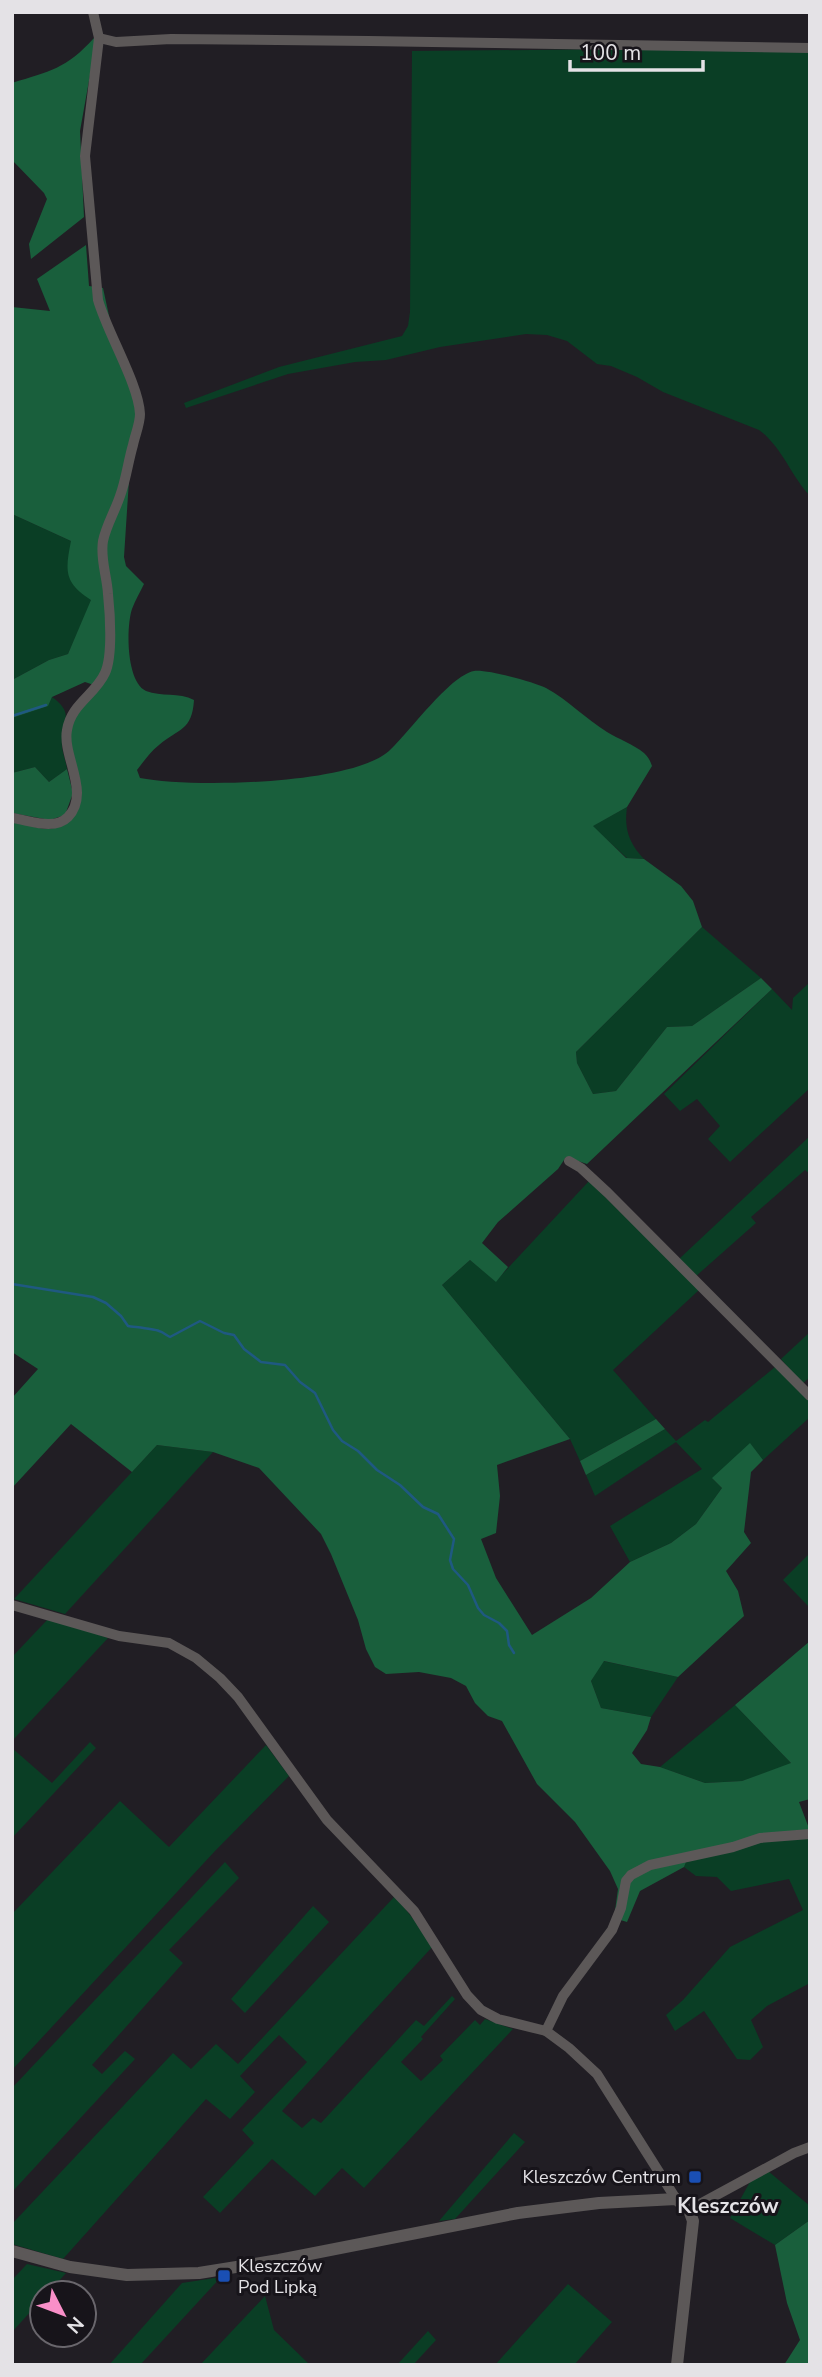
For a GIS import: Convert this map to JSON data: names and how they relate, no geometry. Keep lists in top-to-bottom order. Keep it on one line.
{"districts":["Kleszczów"],"places":{"transit":["Kleszczów Centrum","Kleszczów Pod Lipką"]},"scale_bar":"100 m","north":"bottom right"}
